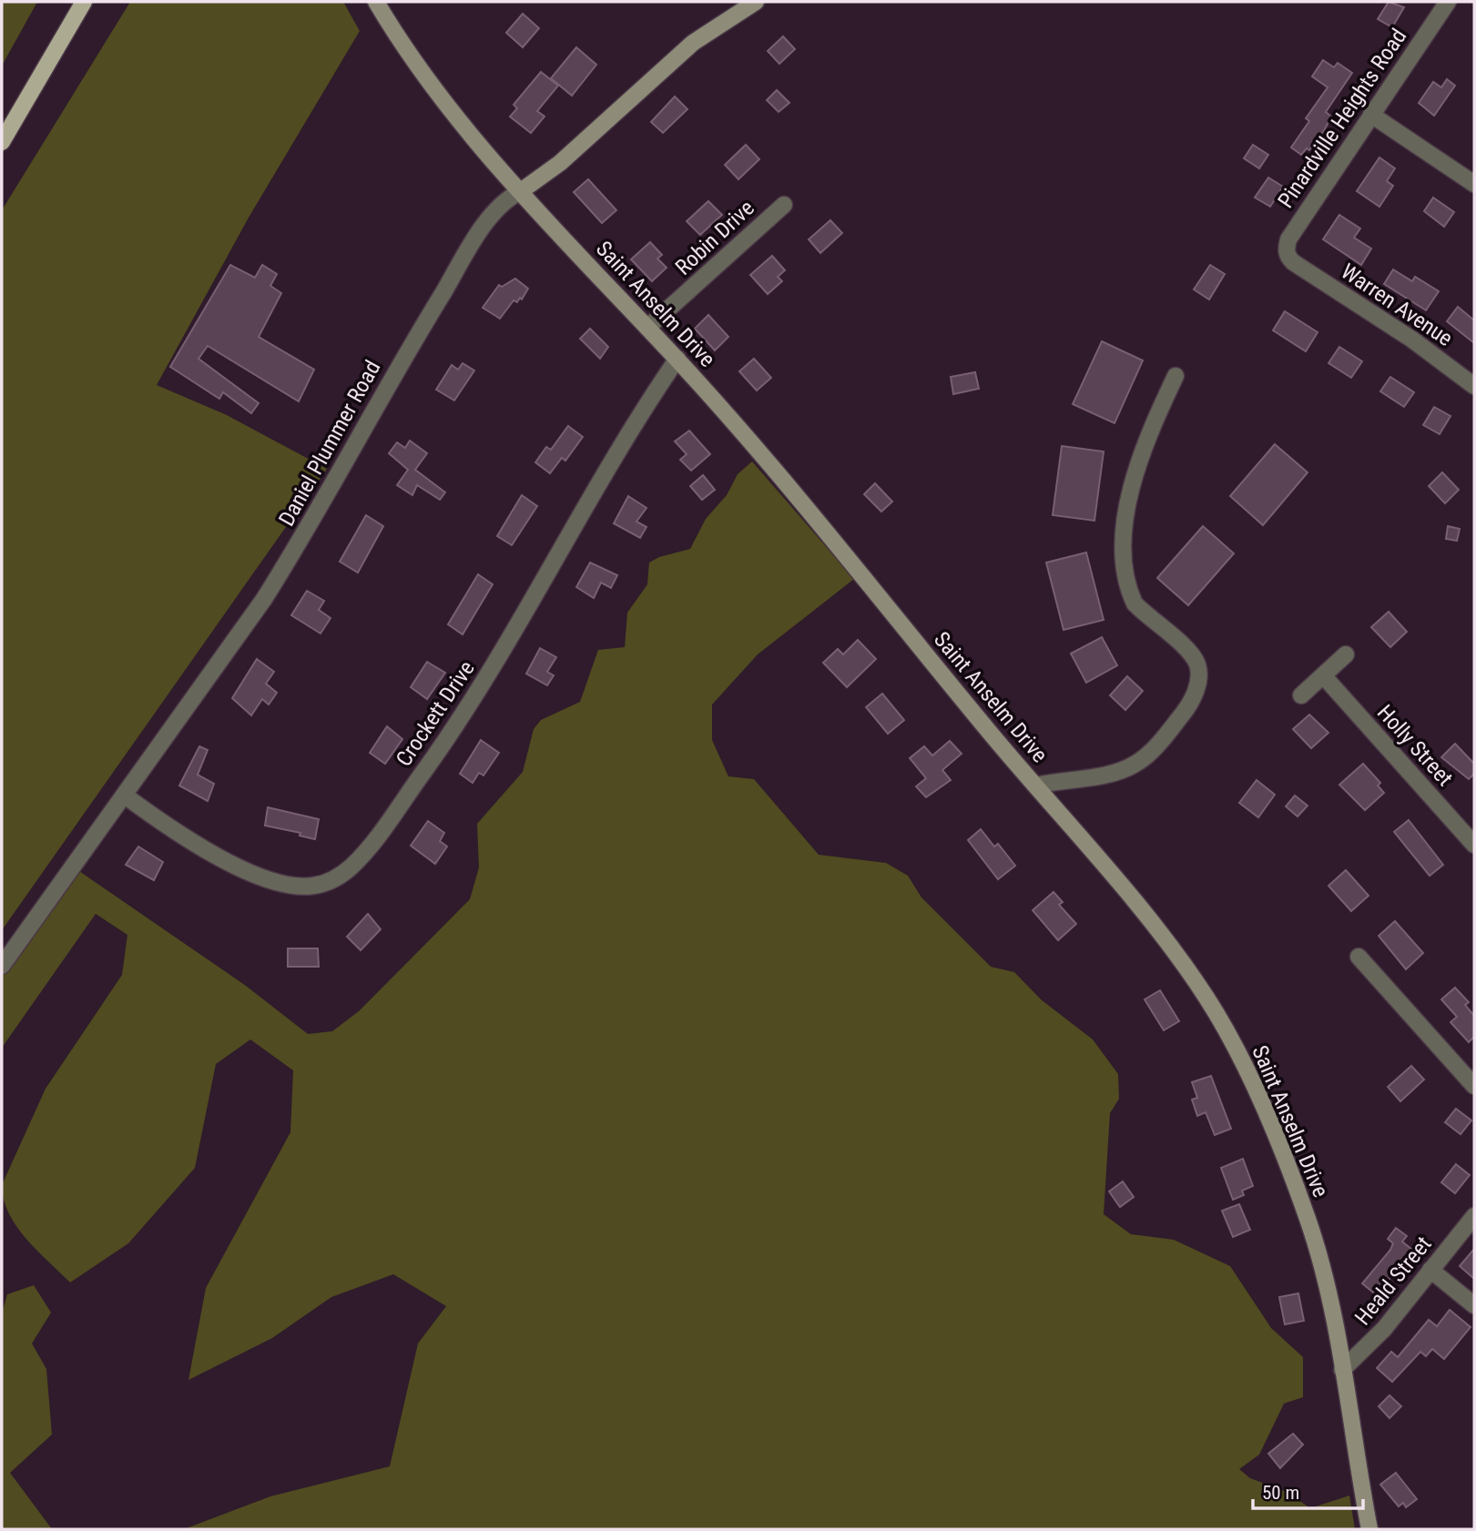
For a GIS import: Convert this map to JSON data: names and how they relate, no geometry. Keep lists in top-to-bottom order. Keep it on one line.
{"streets":{"street":["Pinardville Heights Road","Robin Drive","Saint Anselm Drive","Warren Avenue","Daniel Plummer Road","Crockett Drive","Holly Street","Heald Street"]},"crossings":[["Pinardville Heights Road","Warren Avenue"],["Robin Drive","Saint Anselm Drive"],["Saint Anselm Drive","Daniel Plummer Road"],["Saint Anselm Drive","Crockett Drive"],["Saint Anselm Drive","Heald Street"],["Daniel Plummer Road","Crockett Drive"]],"scale_bar":"50 m"}
